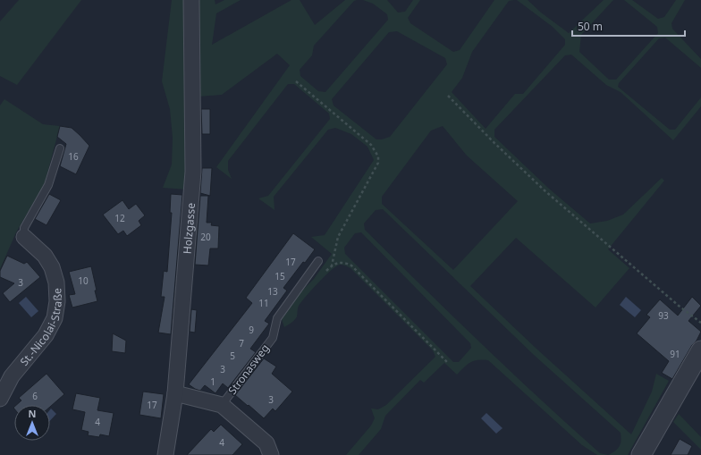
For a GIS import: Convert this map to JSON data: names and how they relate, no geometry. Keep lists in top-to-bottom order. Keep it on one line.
{"streets":{"street":["Holzgasse","St.-Nicolai-Straße"],"lane":["Stronasweg"]},"house_numbers":["16","12","20","17","15","10","3","13","11","93","9","7","91","5","3","1","6","3","17","4","4"],"scale_bar":"50 m","north":"top"}
